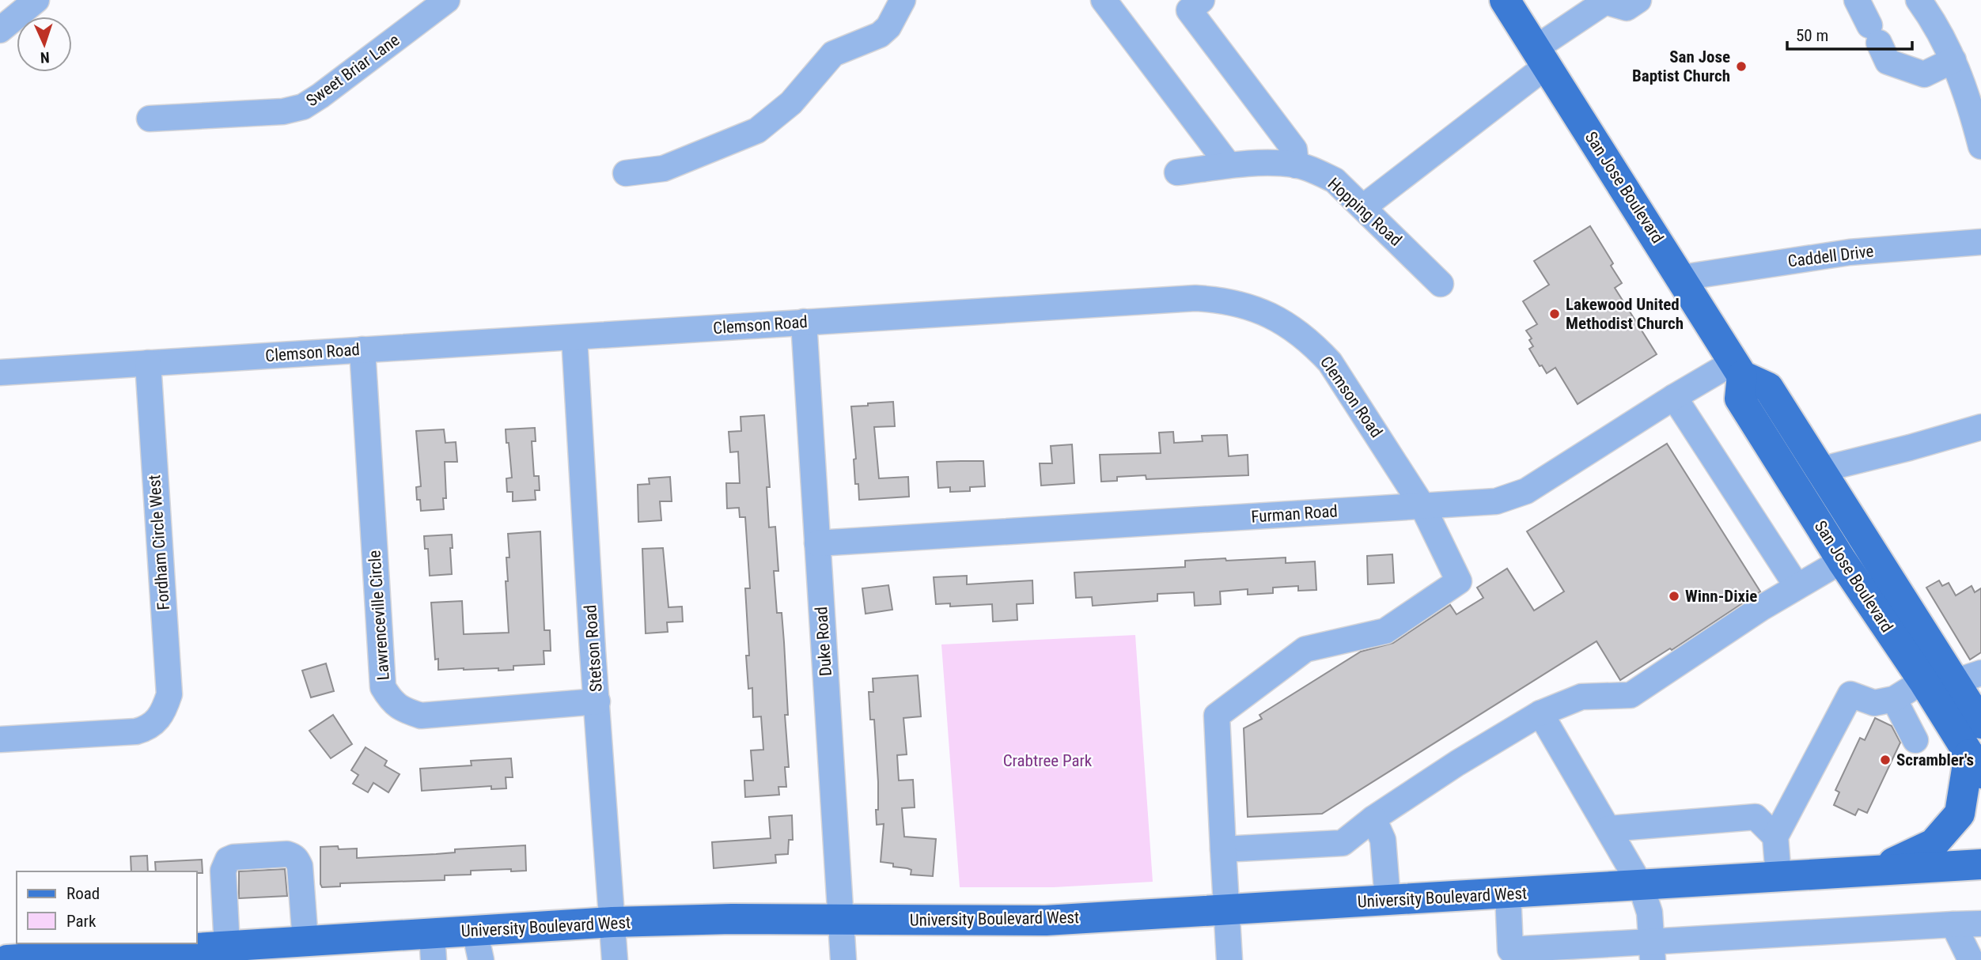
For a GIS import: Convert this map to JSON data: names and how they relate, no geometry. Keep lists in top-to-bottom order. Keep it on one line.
{"streets":{"main road":["San Jose Boulevard","University Boulevard West"],"street":["Sweet Briar Lane","Hopping Road","Caddell Drive","Clemson Road","Furman Road","Fordham Circle West","Lawrenceville Circle","Duke Road","Stetson Road"]},"crossings":[["San Jose Boulevard","Caddell Drive"],["San Jose Boulevard","Furman Road"],["Clemson Road","Furman Road"],["Clemson Road","Fordham Circle West"],["Clemson Road","Lawrenceville Circle"],["Clemson Road","Duke Road"],["Clemson Road","Stetson Road"],["Furman Road","Duke Road"],["Lawrenceville Circle","Stetson Road"],["Duke Road","University Boulevard West"],["Stetson Road","University Boulevard West"]],"parks":["Crabtree Park"],"places":["San Jose Baptist Church","Lakewood United Methodist Church","Winn-Dixie","Scrambler's"],"legend":["Road","Park"],"scale_bar":"50 m","north":"bottom"}
